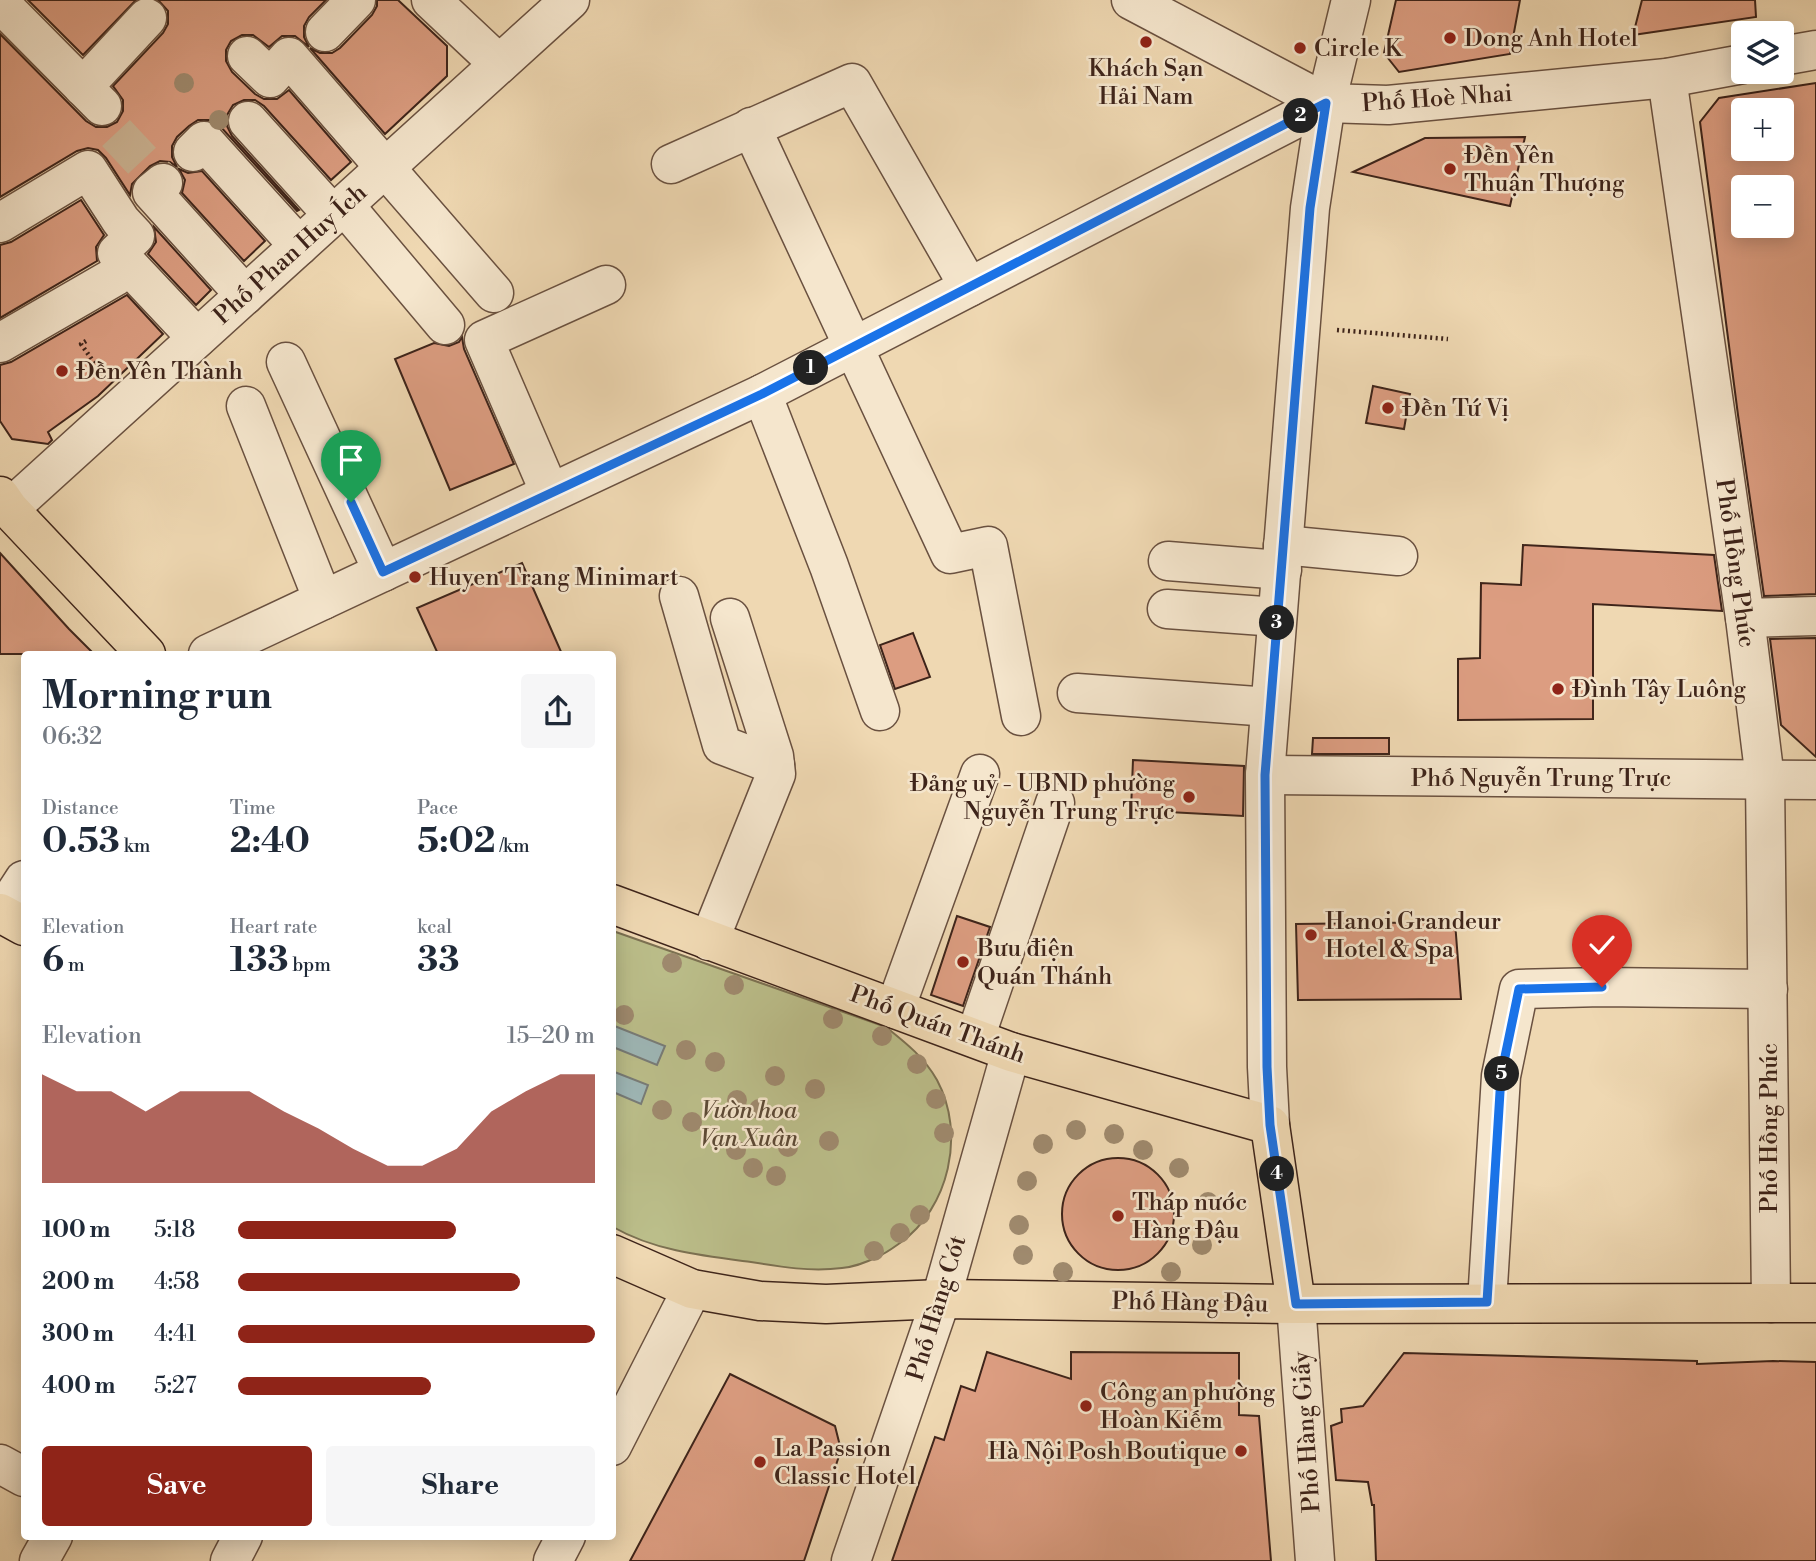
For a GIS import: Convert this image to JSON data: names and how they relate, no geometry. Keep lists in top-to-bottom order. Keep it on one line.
{"streets":{"main road":["Phố Quán Thánh","Phố Hàng Đậu"],"street":["Phố Hoè Nhai","Phố Phan Huy Ích","Phố Hồng Phúc","Phố Nguyễn Trung Trực","Phố Hàng Cót","Phố Hàng Giấy"]},"crossings":[["Phố Hoè Nhai","Phố Hồng Phúc"],["Phố Hồng Phúc","Phố Nguyễn Trung Trực"],["Phố Hồng Phúc","Phố Hàng Đậu"],["Phố Quán Thánh","Phố Hàng Cót"],["Phố Hàng Đậu","Phố Hàng Cót"],["Phố Hàng Đậu","Phố Hàng Giấy"]],"parks":["Vườn hoa Vạn Xuân"],"places":["Dong Anh Hotel","Khách Sạn Hải Nam","Circle K","Đền Yên Thuận Thượng","Đền Yên Thành","Đền Tứ Vị","Huyen Trang Minimart","Đình Tây Luông","Đảng uỷ - UBND phường Nguyễn Trung Trực","Hanoi Grandeur Hotel & Spa","Bưu điện Quán Thánh","Tháp nước Hàng Đậu","Công an phường Hoàn Kiếm","Hà Nội Posh Boutique","La Passion Classic Hotel"],"page":{"map_buttons":["+","−"],"pins":["2","1","3","5","4"],"heading":["Morning run","06:32"],"stats":[["Distance","0.53 km"],["Time","2:40"],["Pace","5:02 /km"],["Elevation","6 m"],["Heart rate","133 bpm"],["kcal","33"]],"chart":["Elevation","15–20 m"],"list":[{"name":"100 m","note":"5:18"},{"name":"200 m","note":"4:58"},{"name":"300 m","note":"4:41"},{"name":"400 m","note":"5:27"}],"buttons":["Save","Share"]}}
